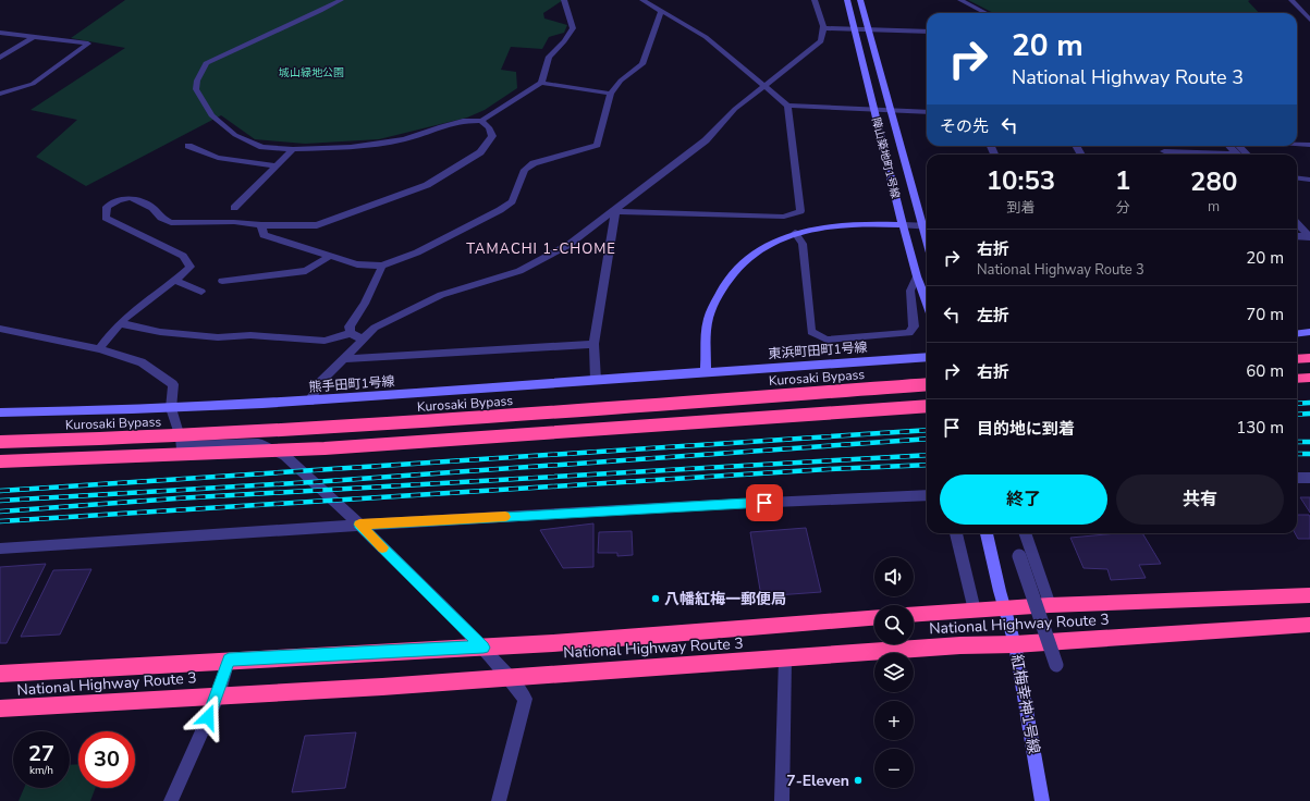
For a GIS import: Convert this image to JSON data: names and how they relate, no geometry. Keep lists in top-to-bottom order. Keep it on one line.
{"streets":{"highway":["Kurosaki Bypass","National Highway Route 3"],"street":["陣山築地町1号線","東浜町田町1号線","熊手田町1号線","紅梅幸神1号線"]},"crossings":[["東浜町田町1号線","熊手田町1号線"],["National Highway Route 3","紅梅幸神1号線"]],"districts":["TAMACHI 1-CHOME"],"parks":["城山緑地公園"],"places":["八幡紅梅一郵便局","7-Eleven"],"page":{"turn":["20 m","National Highway Route 3"],"then":"その先","eta":["10:53","到着","1","分","280","m"],"list":[{"name":"右折","note":"National Highway Route 3","value":"20 m"},{"name":"左折","value":"70 m"},{"name":"右折","value":"60 m"},{"name":"目的地に到着","value":"130 m"}],"buttons":["終了","共有"],"map_buttons":["+","−"],"speed":"27 km/h","limit":"30"}}
